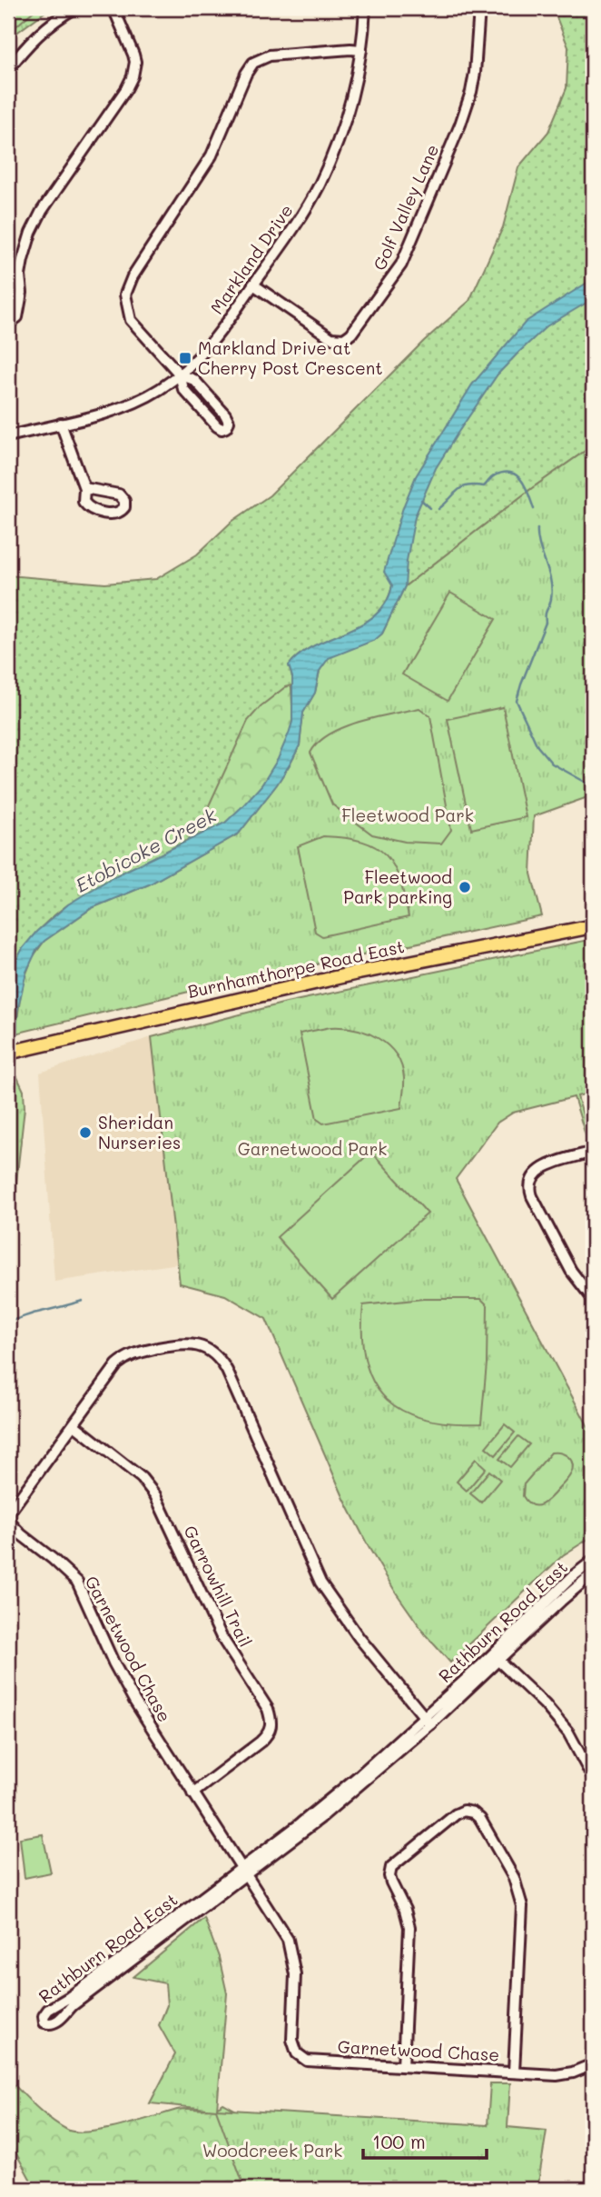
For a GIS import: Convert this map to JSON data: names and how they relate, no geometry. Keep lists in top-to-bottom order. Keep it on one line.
{"streets":{"main road":["Burnhamthorpe Road East"],"street":["Golf Valley Lane","Markland Drive","Garrowhill Trail","Rathburn Road East","Garnetwood Chase"]},"crossings":[["Golf Valley Lane","Markland Drive"],["Garrowhill Trail","Garnetwood Chase"],["Rathburn Road East","Garnetwood Chase"]],"water":["Etobicoke Creek"],"parks":["Fleetwood Park","Garnetwood Park","Woodcreek Park"],"places":{"transit":["Markland Drive at Cherry Post Crescent"],"other":["Fleetwood Park parking","Sheridan Nurseries"]},"scale_bar":"100 m"}
